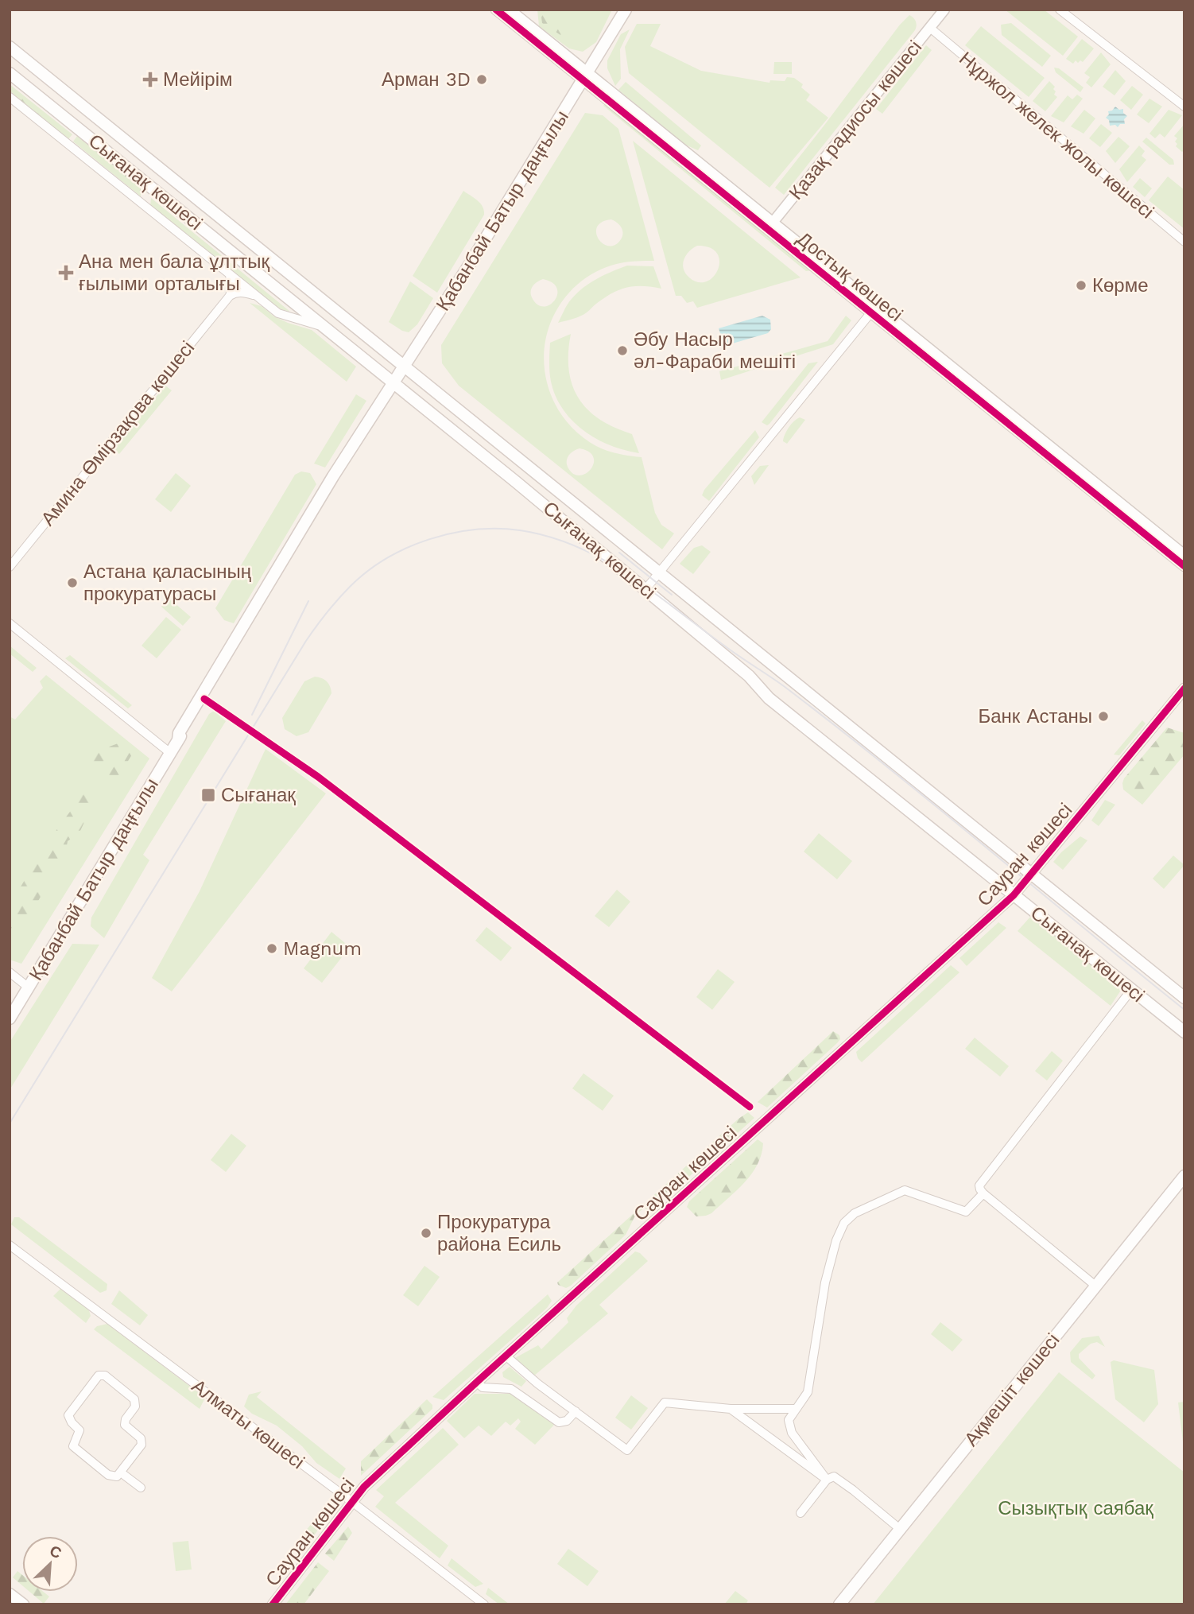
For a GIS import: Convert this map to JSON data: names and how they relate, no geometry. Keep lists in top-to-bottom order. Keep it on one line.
{"streets":{"main road":["Сығанақ көшесі","Қабанбай Батыр даңғылы","Ақмешіт көшесі"],"street":["Қазақ радиосы көшесі","Нұржол желек жолы көшесі","Достық көшесі","Амина Өмірзақова көшесі","Сауран көшесі","Алматы көшесі"]},"crossings":[["Қазақ радиосы көшесі","Нұржол желек жолы көшесі"],["Қазақ радиосы көшесі","Достық көшесі"],["Сығанақ көшесі","Қабанбай Батыр даңғылы"],["Сығанақ көшесі","Сауран көшесі"],["Қабанбай Батыр даңғылы","Достық көшесі"],["Сауран көшесі","Алматы көшесі"]],"parks":["Сызықтық саябақ"],"places":{"health":["Мейірім","Ана мен бала ұлттық ғылыми орталығы"],"other":["Арман 3D","Көрме","Әбу Насыр әл-Фараби мешіті","Астана қаласының прокуратурасы","Банк Астаны","Magnum","Прокуратура района Есиль"],"transit":["Сығанақ"]},"north":"top right"}
